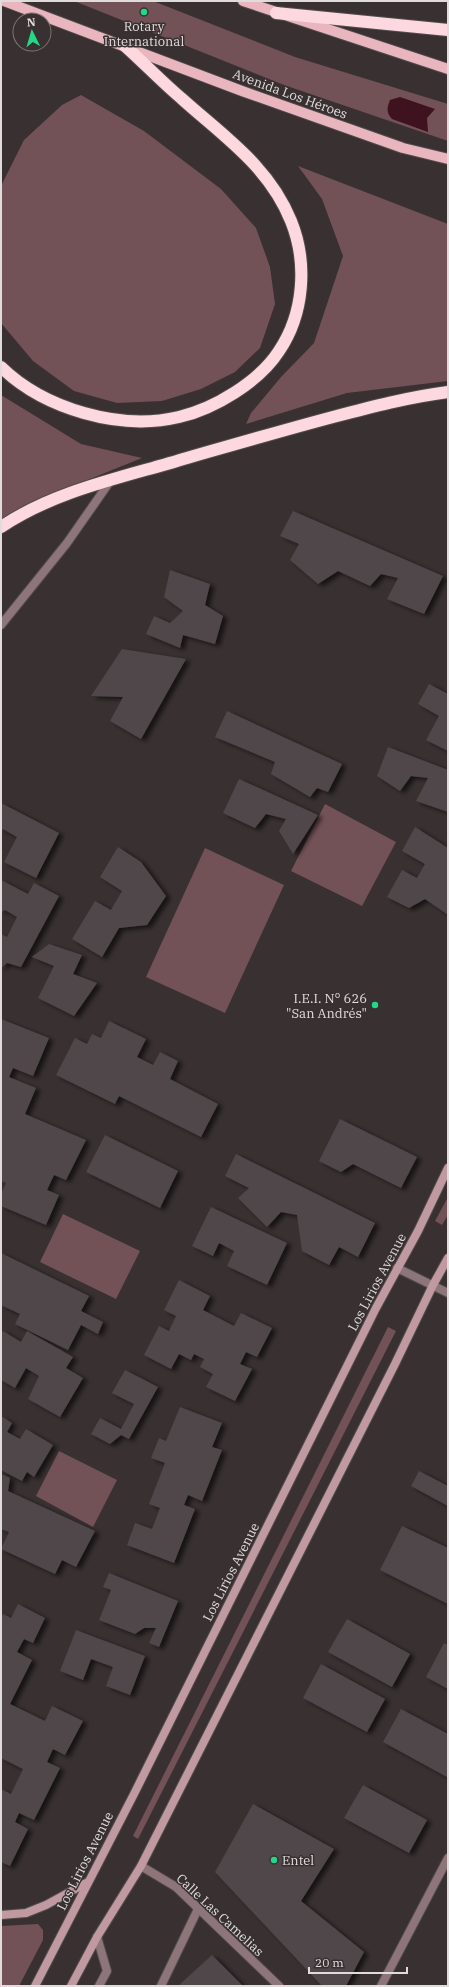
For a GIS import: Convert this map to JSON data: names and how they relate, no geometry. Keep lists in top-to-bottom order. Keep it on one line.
{"streets":{"main road":["Avenida Los Héroes","Los Lirios Avenue"],"street":["Calle Las Camelias"]},"places":["Rotary International","I.E.I. N° 626 \"San Andrés\"","Entel"],"scale_bar":"20 m","north":"top"}
